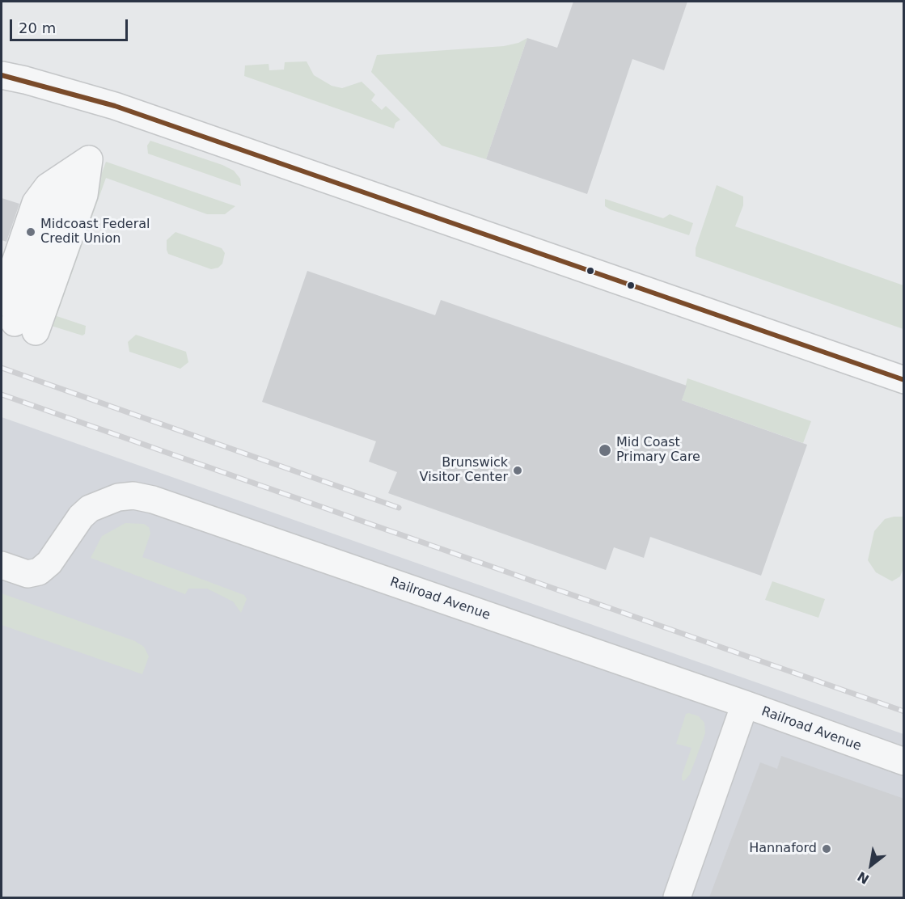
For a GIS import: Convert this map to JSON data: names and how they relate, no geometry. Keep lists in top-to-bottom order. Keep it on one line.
{"streets":{"street":["Railroad Avenue"]},"places":["Midcoast Federal Credit Union","Mid Coast Primary Care","Brunswick Visitor Center","Hannaford"],"scale_bar":"20 m","north":"bottom left"}
